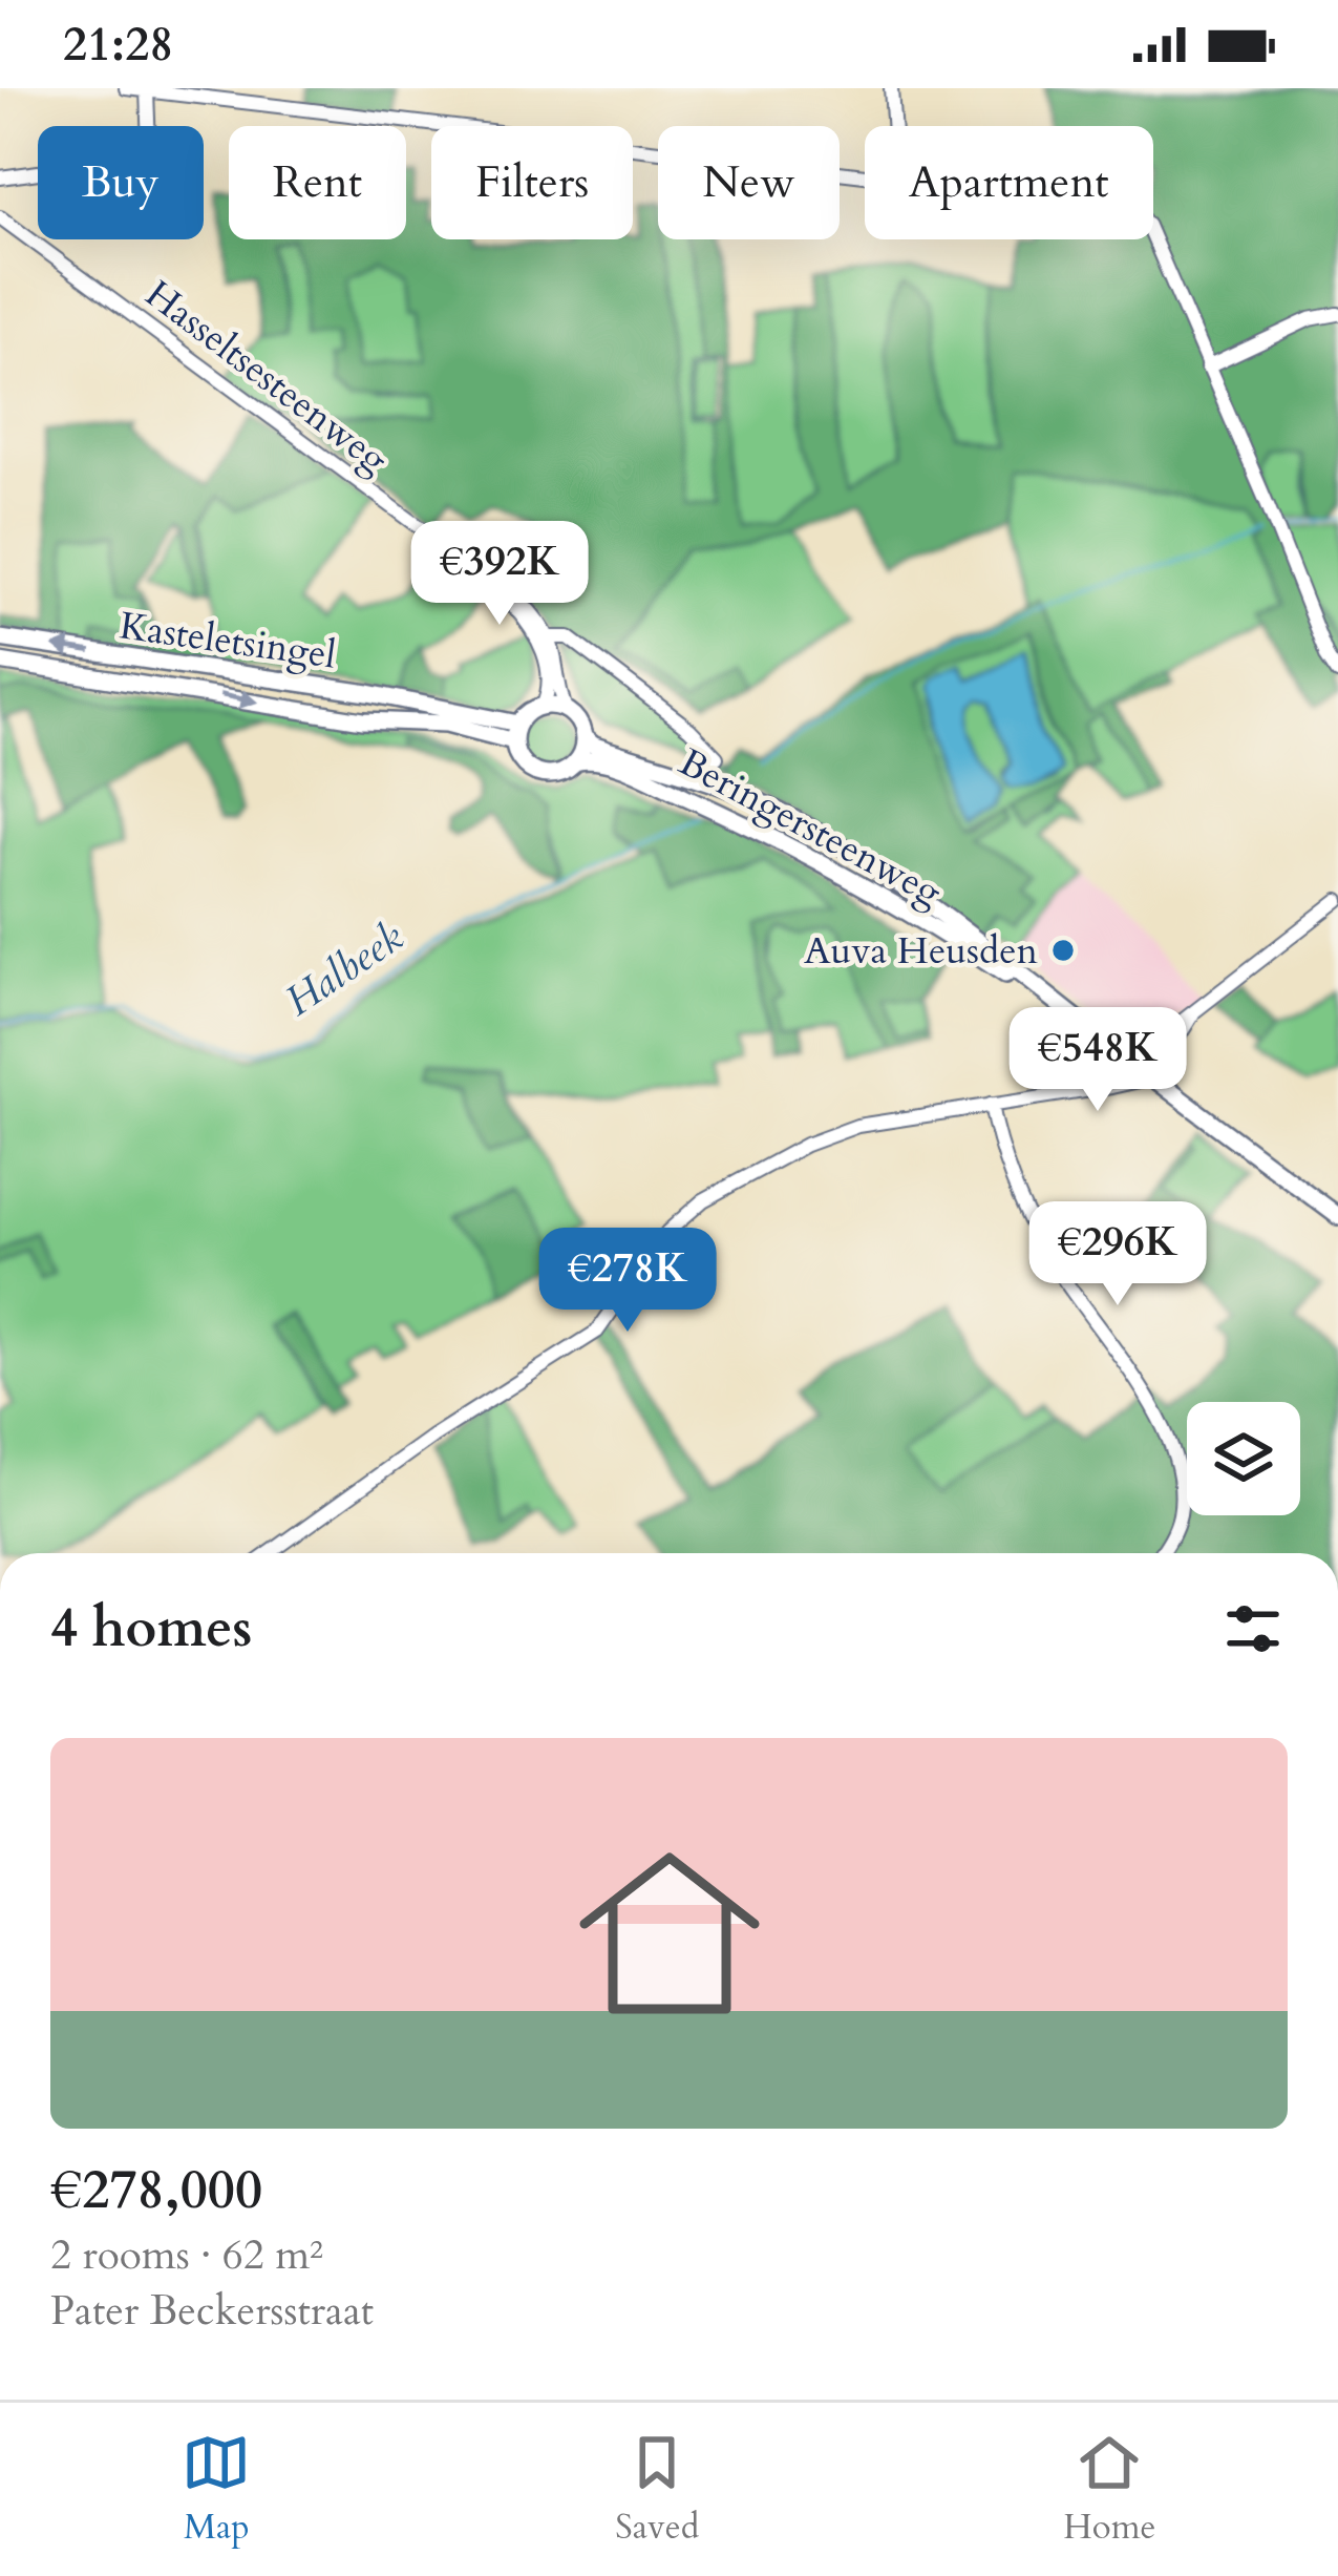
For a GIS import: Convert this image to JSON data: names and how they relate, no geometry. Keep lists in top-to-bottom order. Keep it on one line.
{"streets":{"main road":["Kasteletsingel","Beringersteenweg"],"street":["Hasseltsesteenweg"]},"crossings":[["Hasseltsesteenweg","Kasteletsingel"]],"water":["Halbeek"],"places":["Auva Heusden"],"page":{"status":"21:28","chip":["Buy","Rent","Filters","New","Apartment"],"price":["€392K","€548K","€296K","€278K"],"heading":"4 homes","list":[{"name":"€278,000","note":"2 rooms · 62 m² · Pater Beckersstraat"}],"tabs":["Map","Saved","Home"]}}
